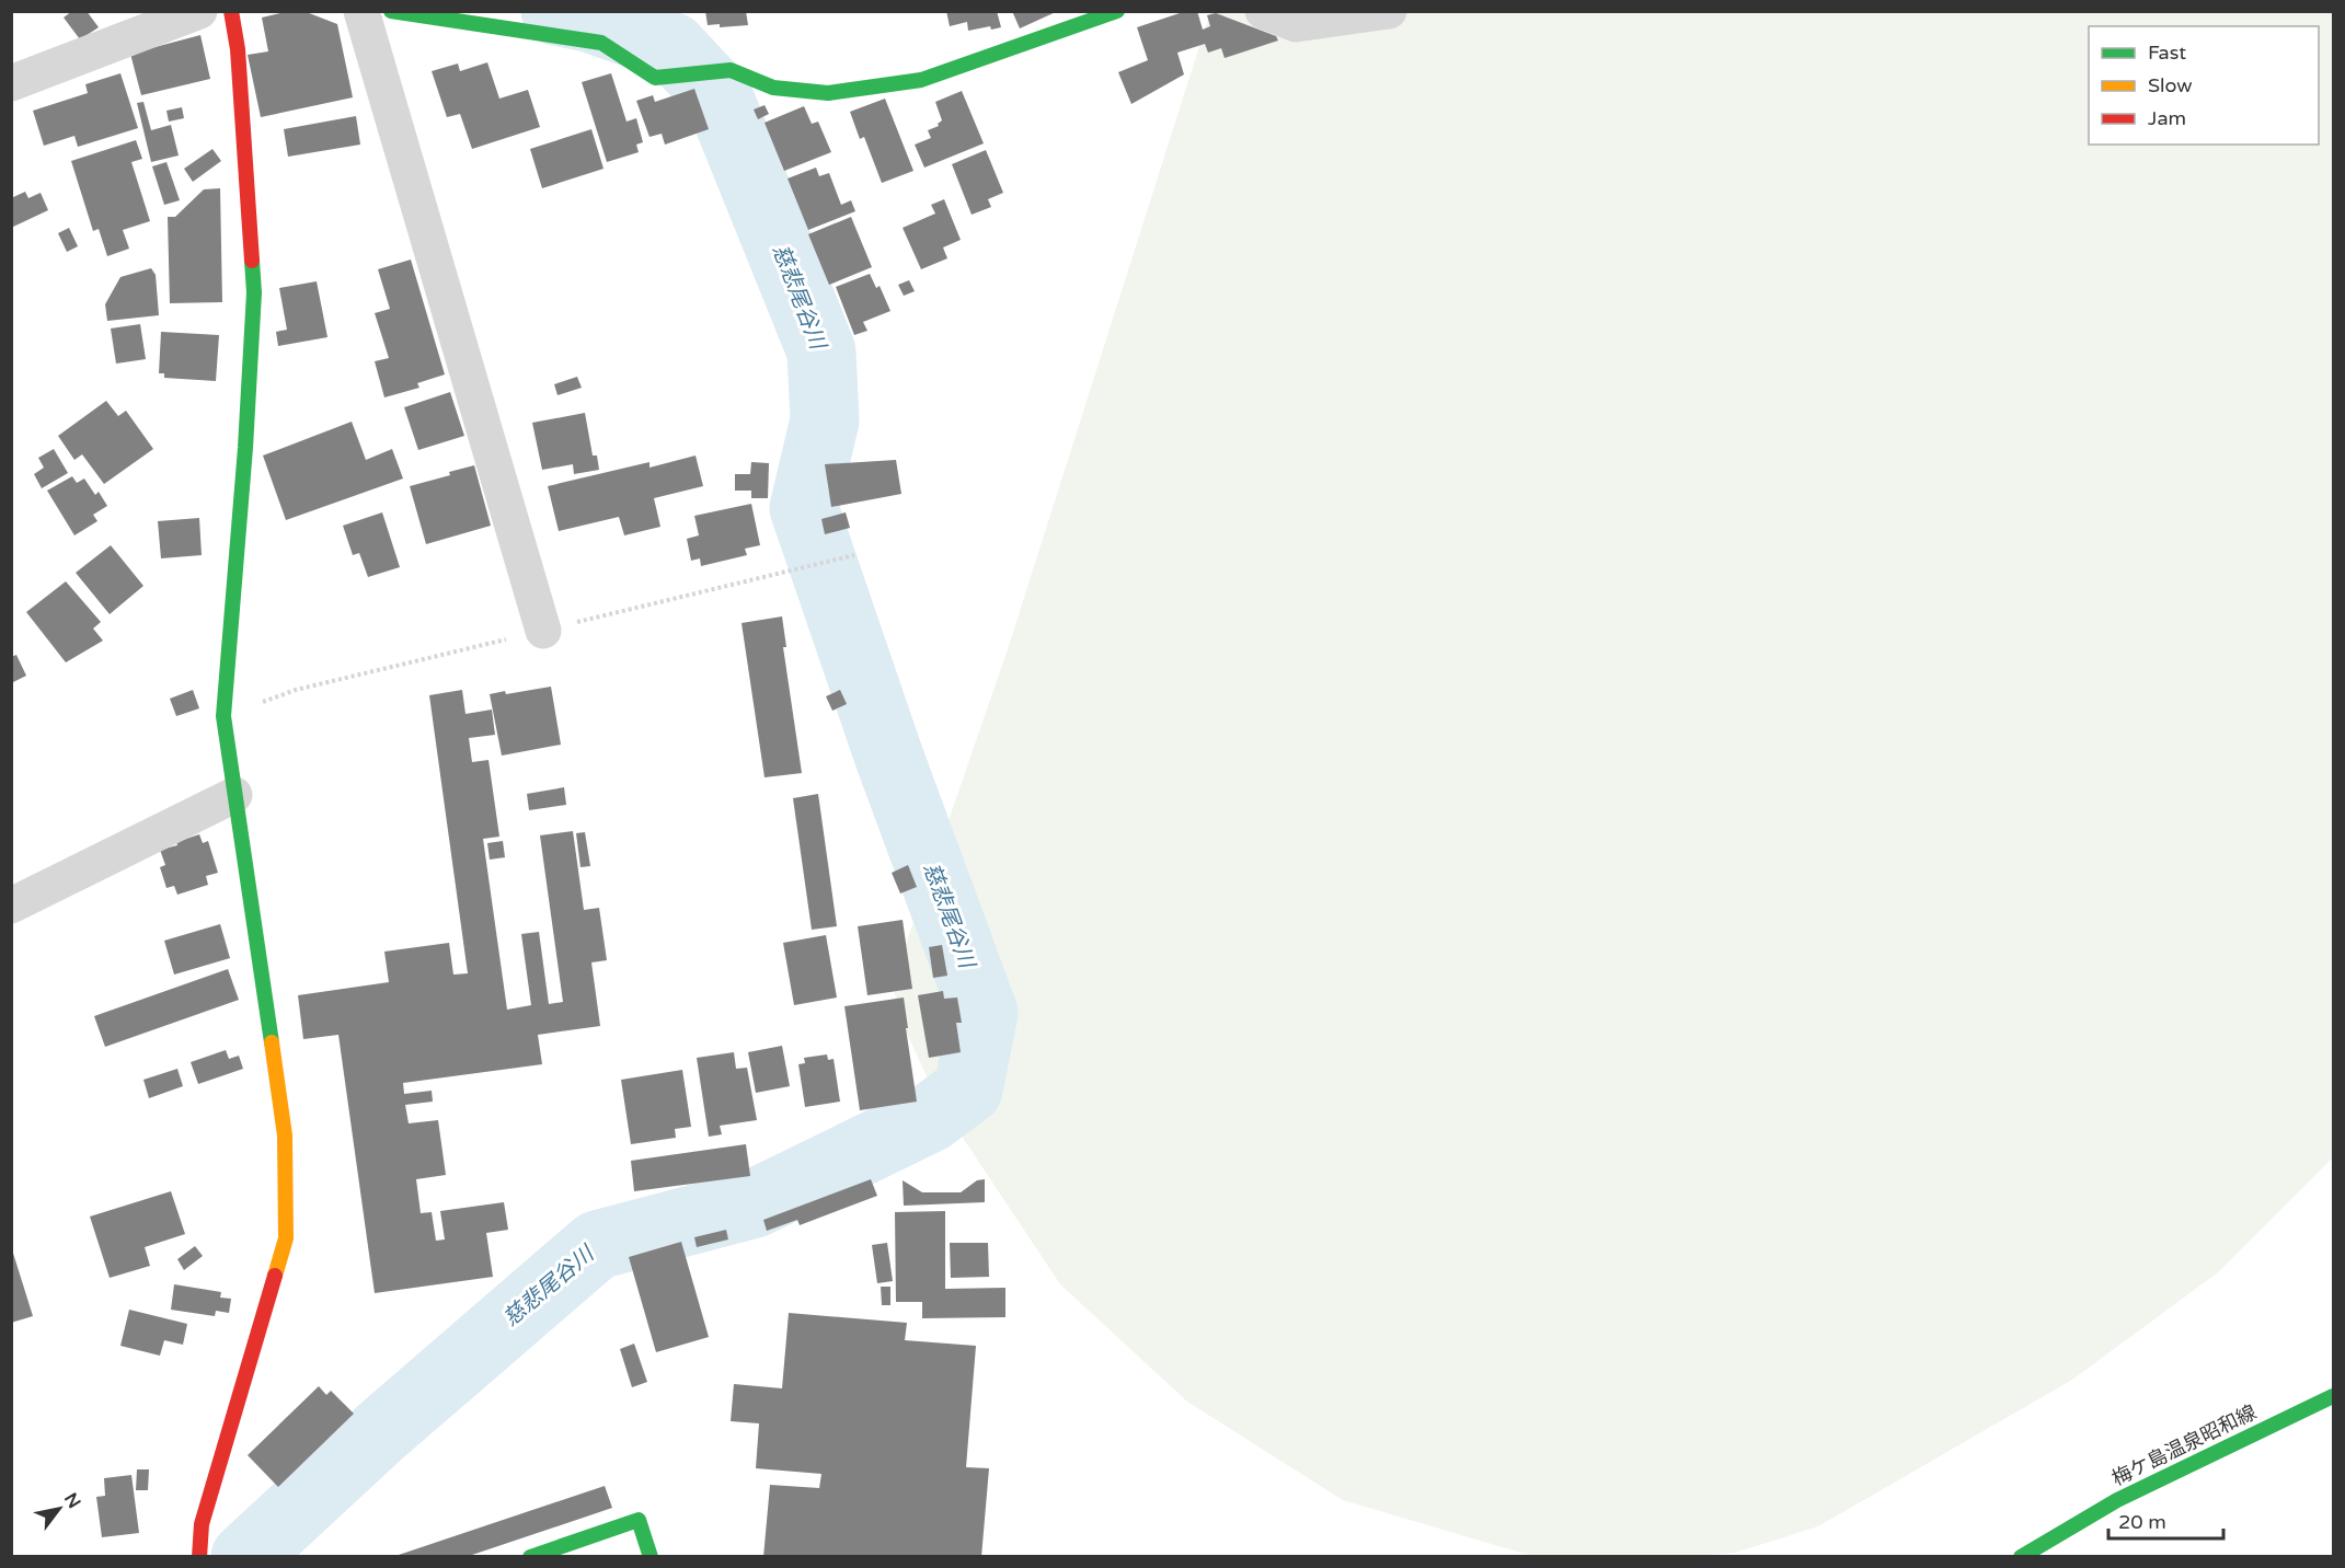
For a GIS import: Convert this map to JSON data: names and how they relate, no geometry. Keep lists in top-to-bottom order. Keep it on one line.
{"streets":{"street":["梅ケ島温泉昭和線"]},"water":["慈悲尾谷川"],"legend":["Fast","Slow","Jam"],"scale_bar":"20 m","north":"top right"}
